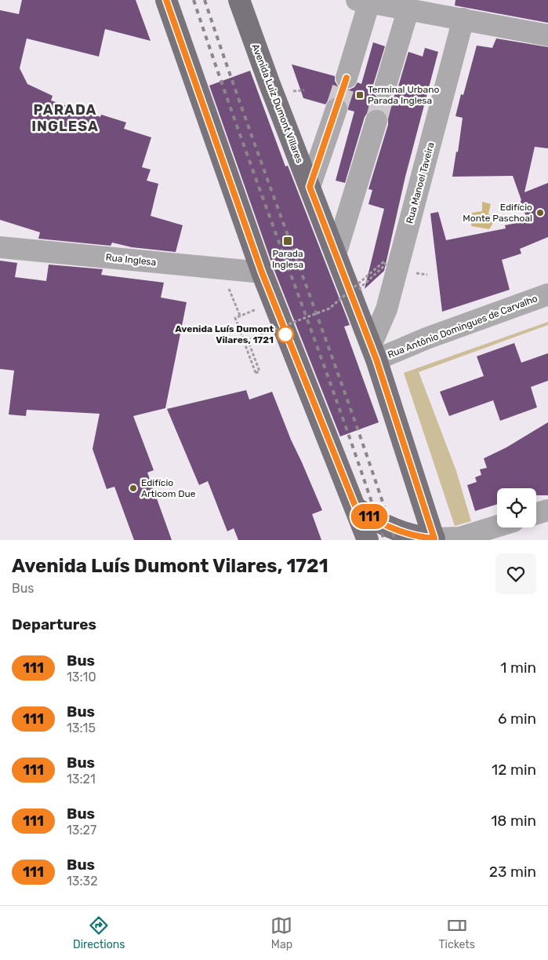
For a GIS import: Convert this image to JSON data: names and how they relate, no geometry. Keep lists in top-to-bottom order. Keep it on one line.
{"streets":{"main road":["Avenida Luiz Dumont Villares"],"street":["Rua Manoel Taveira","Rua Inglesa","Rua Antônio Domingues de Carvalho"]},"crossings":[["Avenida Luiz Dumont Villares","Rua Manoel Taveira"],["Avenida Luiz Dumont Villares","Rua Antônio Domingues de Carvalho"],["Rua Manoel Taveira","Rua Antônio Domingues de Carvalho"]],"districts":["PARADA INGLESA"],"places":{"transit":["Terminal Urbano Parada Inglesa","Parada Inglesa"],"other":["Edifício Monte Paschoal","Avenida Luís Dumont Vilares, 1721","Edifício Articom Due"]},"lines":["bus line 111"],"page":{"on_map":"111","heading":[["Avenida Luís Dumont Vilares, 1721","Bus"],"Departures"],"list":[{"mark":"111","name":"Bus","note":"13:10","value":"1 min"},{"mark":"111","name":"Bus","note":"13:15","value":"6 min"},{"mark":"111","name":"Bus","note":"13:21","value":"12 min"},{"mark":"111","name":"Bus","note":"13:27","value":"18 min"},{"mark":"111","name":"Bus","note":"13:32","value":"23 min"}],"tabs":["Directions","Map","Tickets"]}}
